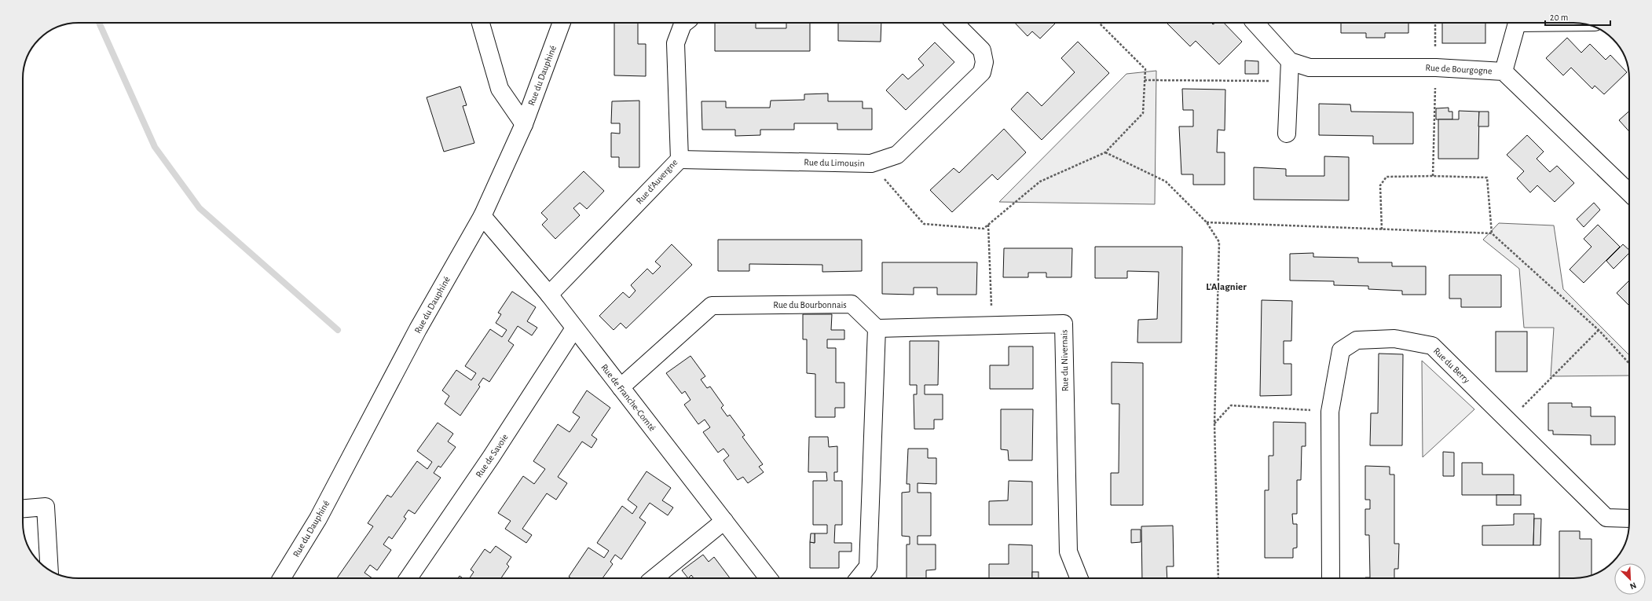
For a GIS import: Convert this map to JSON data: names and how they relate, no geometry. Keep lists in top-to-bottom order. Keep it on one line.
{"streets":{"street":["Rue de Bourgogne","Rue du Dauphiné","Rue du Limousin","Rue d'Auvergne","Rue du Bourbonnais","Rue du Nivernais","Rue du Berry","Rue de Franche-Comté","Rue de Savoie"]},"crossings":[["Rue du Dauphiné","Rue de Franche-Comté"],["Rue du Limousin","Rue d'Auvergne"],["Rue d'Auvergne","Rue de Franche-Comté"],["Rue du Bourbonnais","Rue du Nivernais"],["Rue du Bourbonnais","Rue de Franche-Comté"],["Rue de Franche-Comté","Rue de Savoie"]],"districts":["L'Alagnier"],"scale_bar":"20 m","north":"bottom right"}
